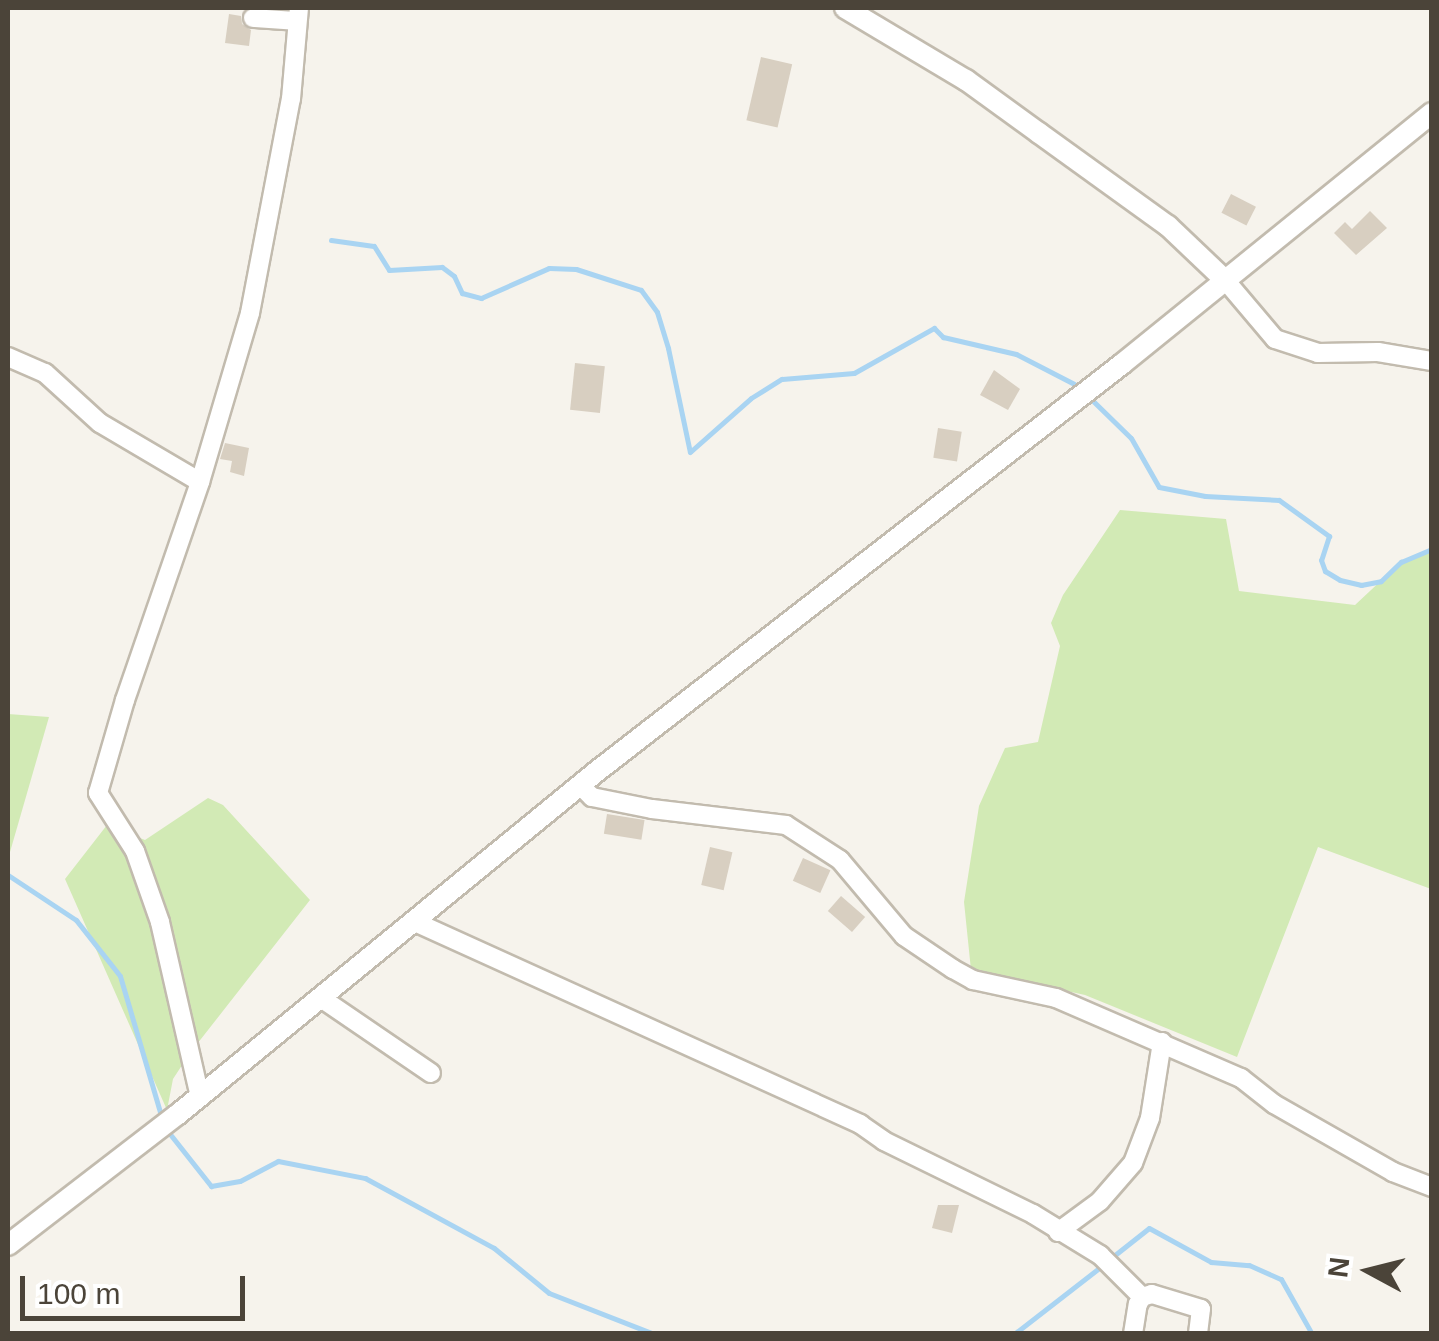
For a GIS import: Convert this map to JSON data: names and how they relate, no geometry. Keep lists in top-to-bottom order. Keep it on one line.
{"scale_bar":"100 m","north":"left"}
